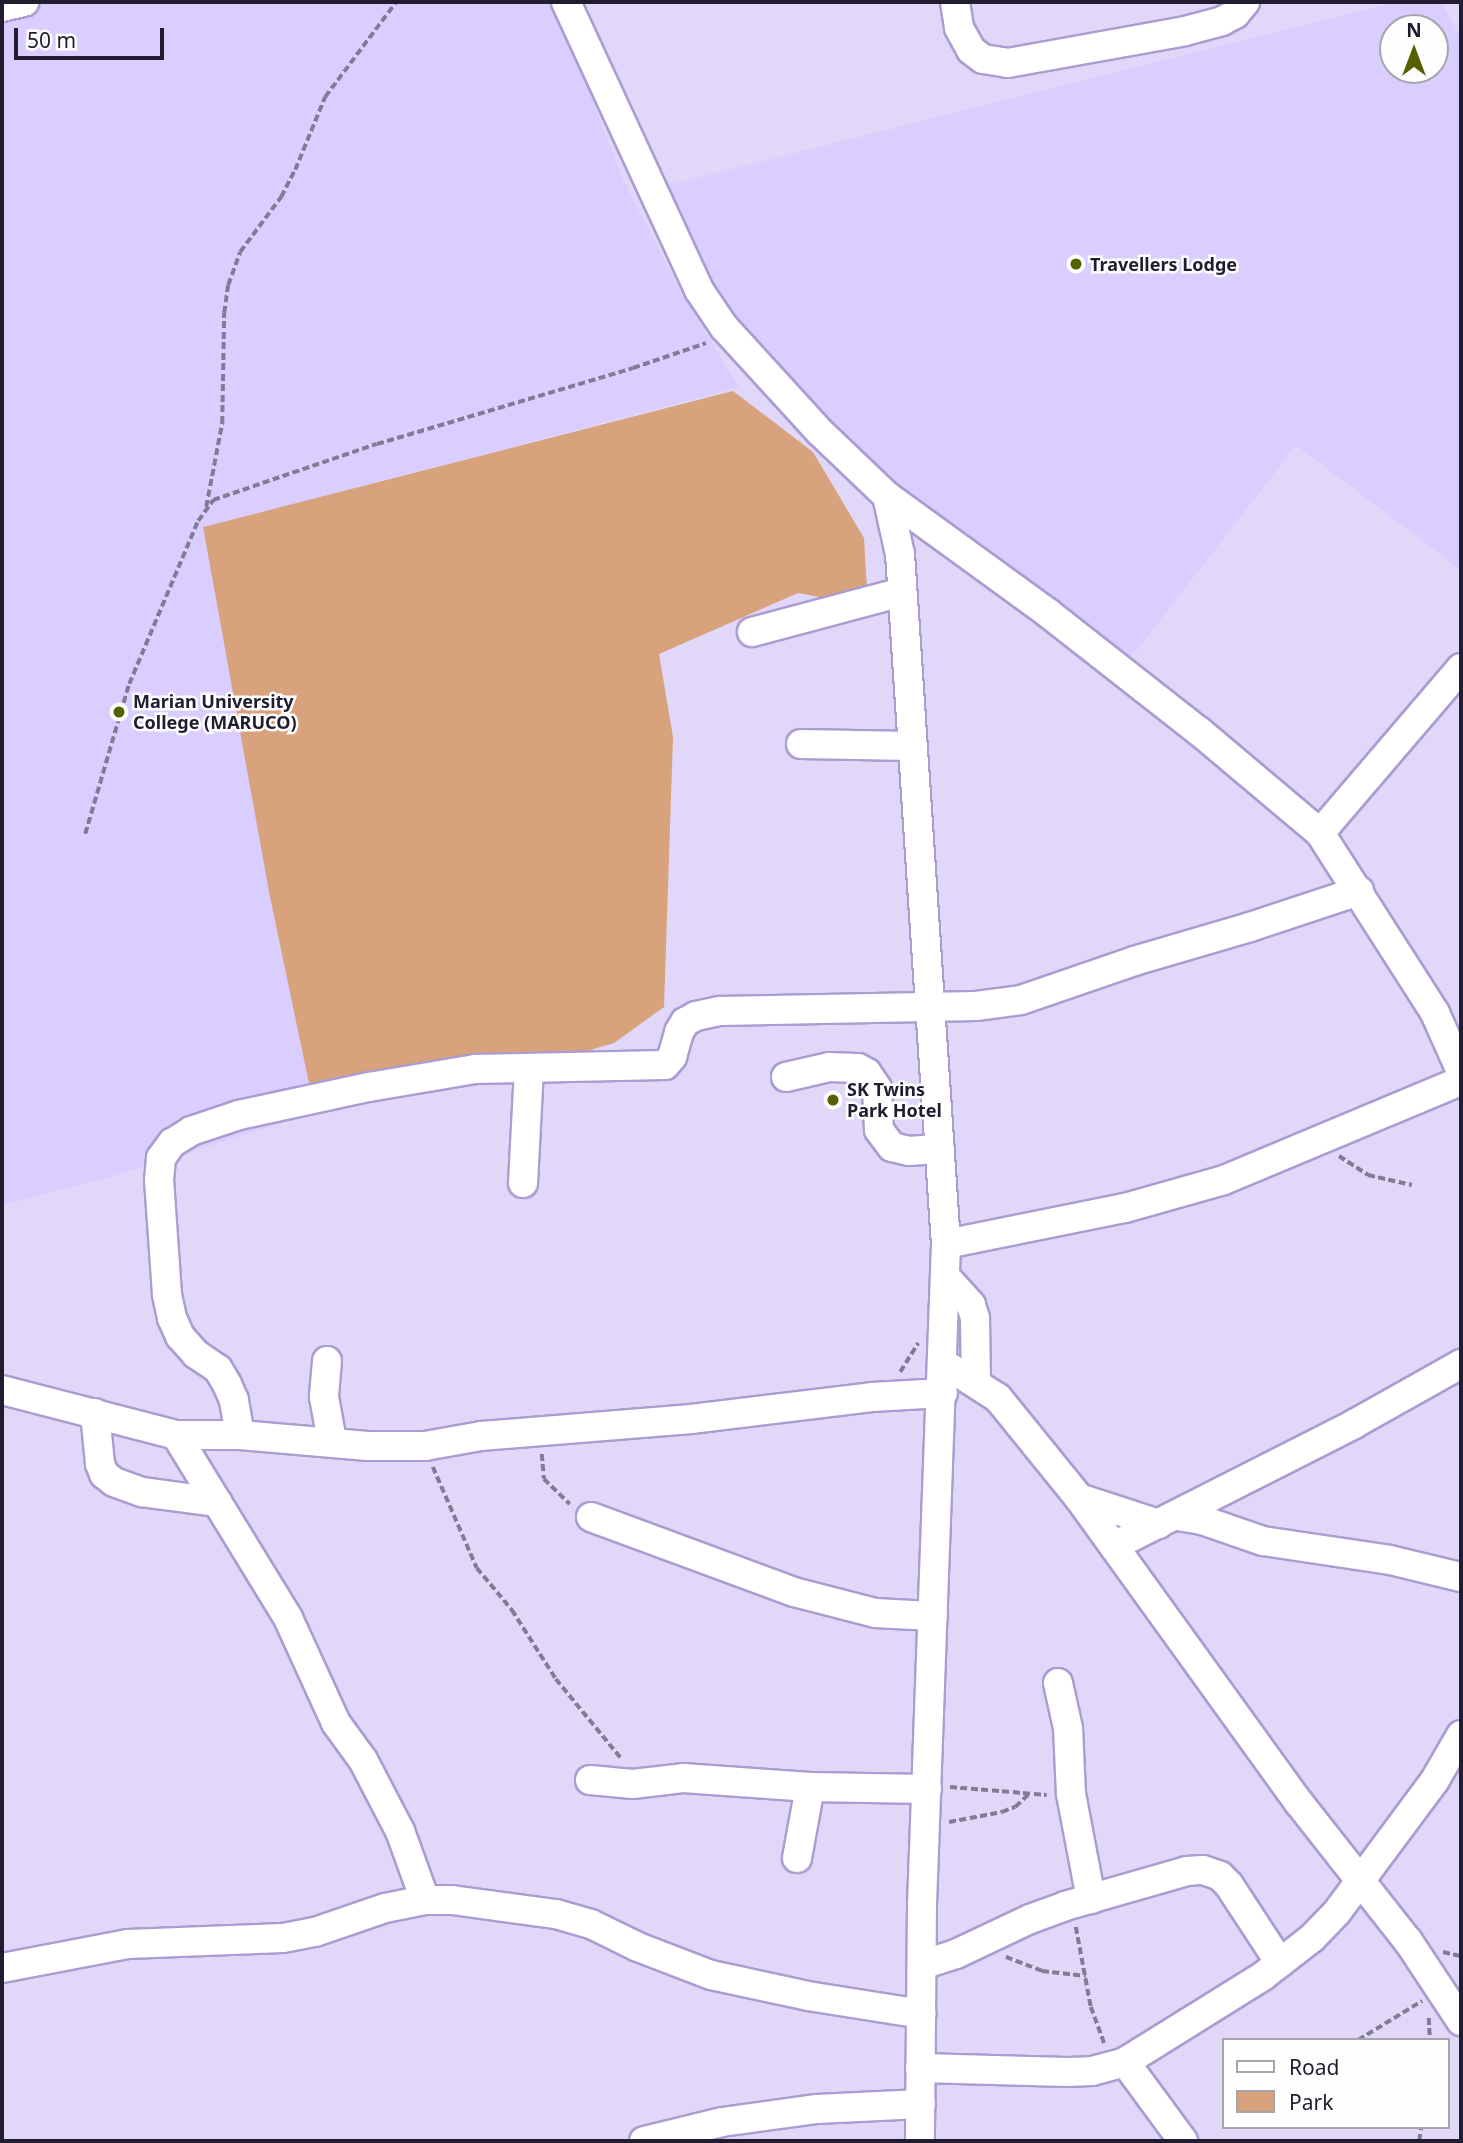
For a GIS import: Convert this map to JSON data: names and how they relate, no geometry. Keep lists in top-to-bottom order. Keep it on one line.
{"places":["Travellers Lodge","Marian University College (MARUCO)","SK Twins Park Hotel"],"legend":["Road","Park"],"scale_bar":"50 m","north":"top"}
